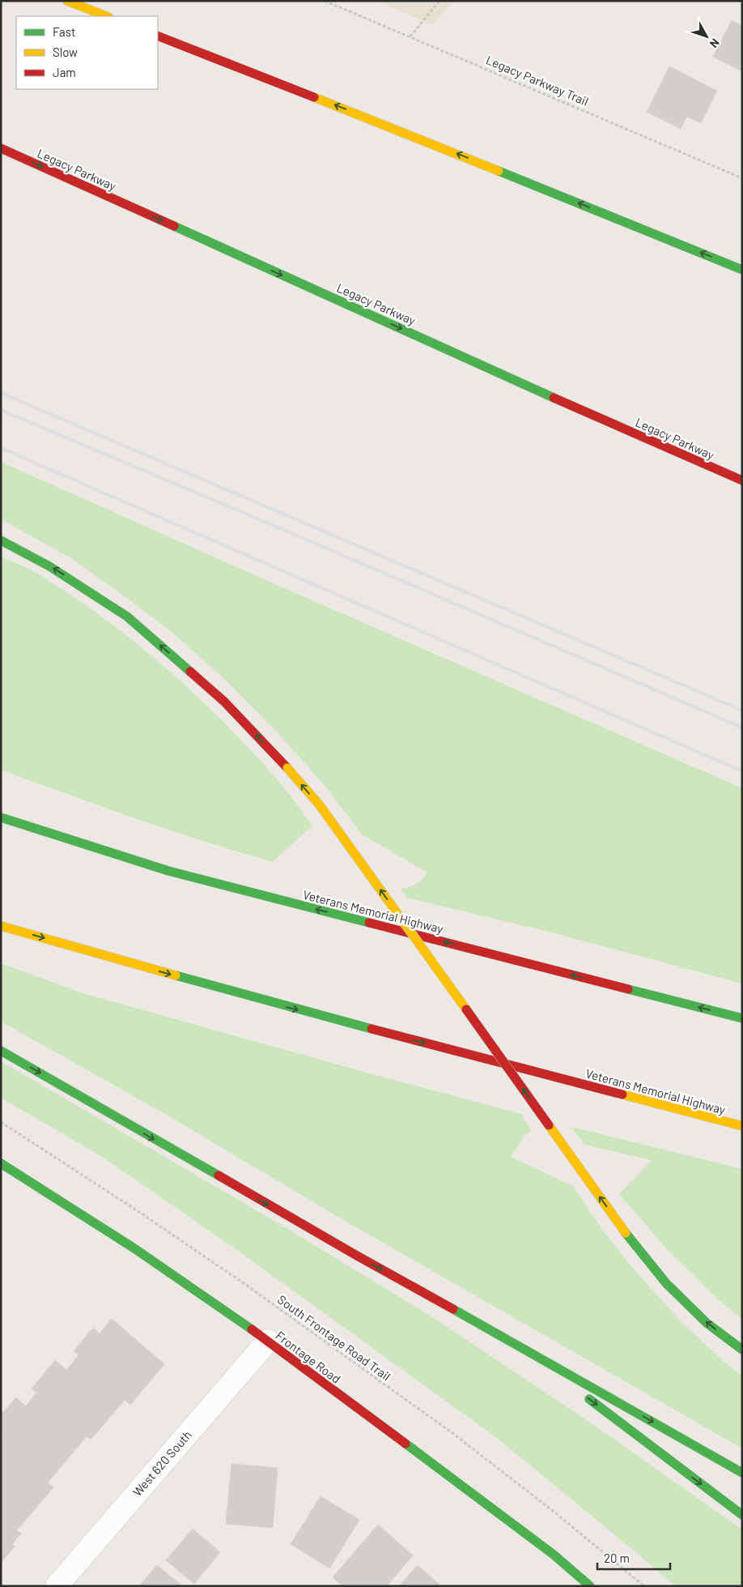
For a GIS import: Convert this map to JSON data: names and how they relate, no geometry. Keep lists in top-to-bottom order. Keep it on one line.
{"streets":{"main road":["Legacy Parkway","Veterans Memorial Highway","Frontage Road"],"street":["West 620 South"],"path":["Legacy Parkway Trail","South Frontage Road Trail"]},"crossings":[["Frontage Road","West 620 South"]],"one_way":["Legacy Parkway"],"legend":["Fast","Slow","Jam"],"scale_bar":"20 m","north":"bottom right"}
